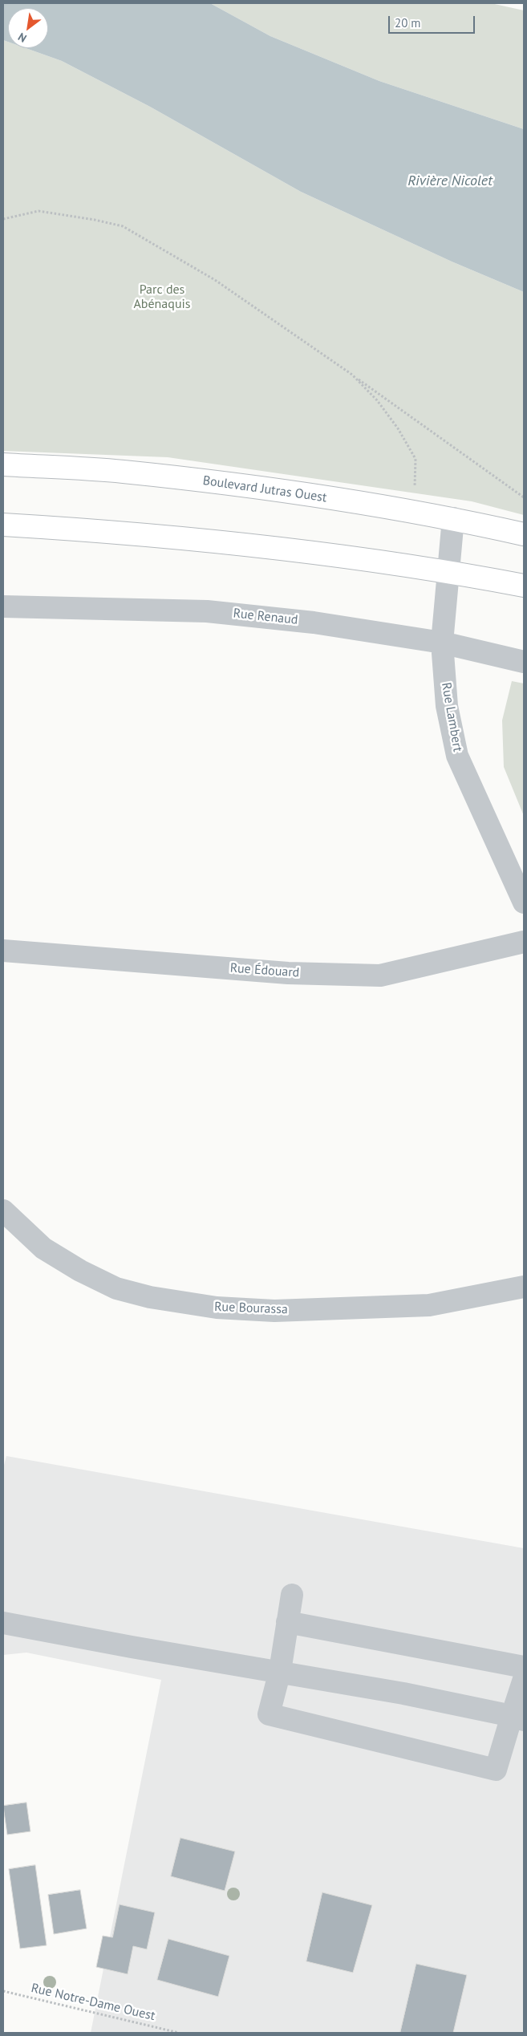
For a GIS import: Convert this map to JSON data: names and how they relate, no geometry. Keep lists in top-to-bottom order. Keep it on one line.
{"streets":{"main road":["Boulevard Jutras Ouest"],"street":["Rue Renaud","Rue Lambert","Rue Édouard","Rue Bourassa"],"path":["Rue Notre-Dame Ouest"]},"crossings":[["Boulevard Jutras Ouest","Rue Lambert"],["Rue Renaud","Rue Lambert"]],"water":["Rivière Nicolet"],"parks":["Parc des Abénaquis"],"scale_bar":"20 m","north":"bottom left"}
